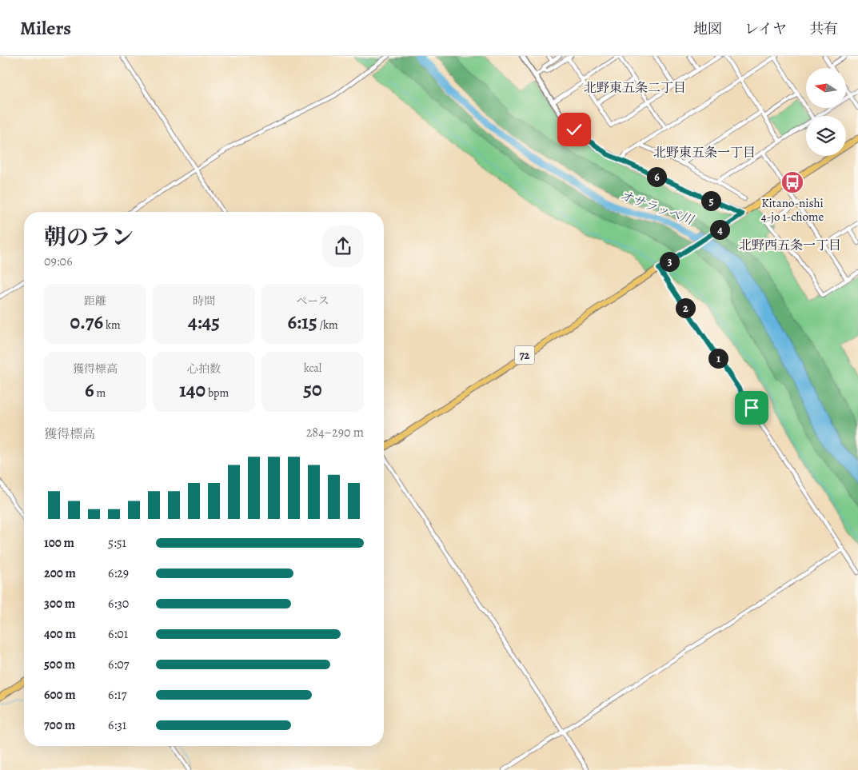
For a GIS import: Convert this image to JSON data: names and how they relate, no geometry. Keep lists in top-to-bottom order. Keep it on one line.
{"streets":{"main road":["72"]},"districts":["北野東五条二丁目","北野東五条一丁目","北野西五条一丁目"],"water":["オサラッペ川"],"places":{"bus stop":["Kitano-nishi 4-jo 1-chome"]},"north":"left","page":{"header":"Milers","nav":["地図","レイヤ","共有"],"pins":["6","5","4","3","2","1"],"heading":["朝のラン","09:06"],"stats":[["距離","0.76 km"],["時間","4:45"],["ペース","6:15 /km"],["獲得標高","6 m"],["心拍数","140 bpm"],["kcal","50"]],"chart":["獲得標高","284–290 m"],"list":[{"name":"100 m","note":"5:51"},{"name":"200 m","note":"6:29"},{"name":"300 m","note":"6:30"},{"name":"400 m","note":"6:01"},{"name":"500 m","note":"6:07"},{"name":"600 m","note":"6:17"},{"name":"700 m","note":"6:31"}]}}
